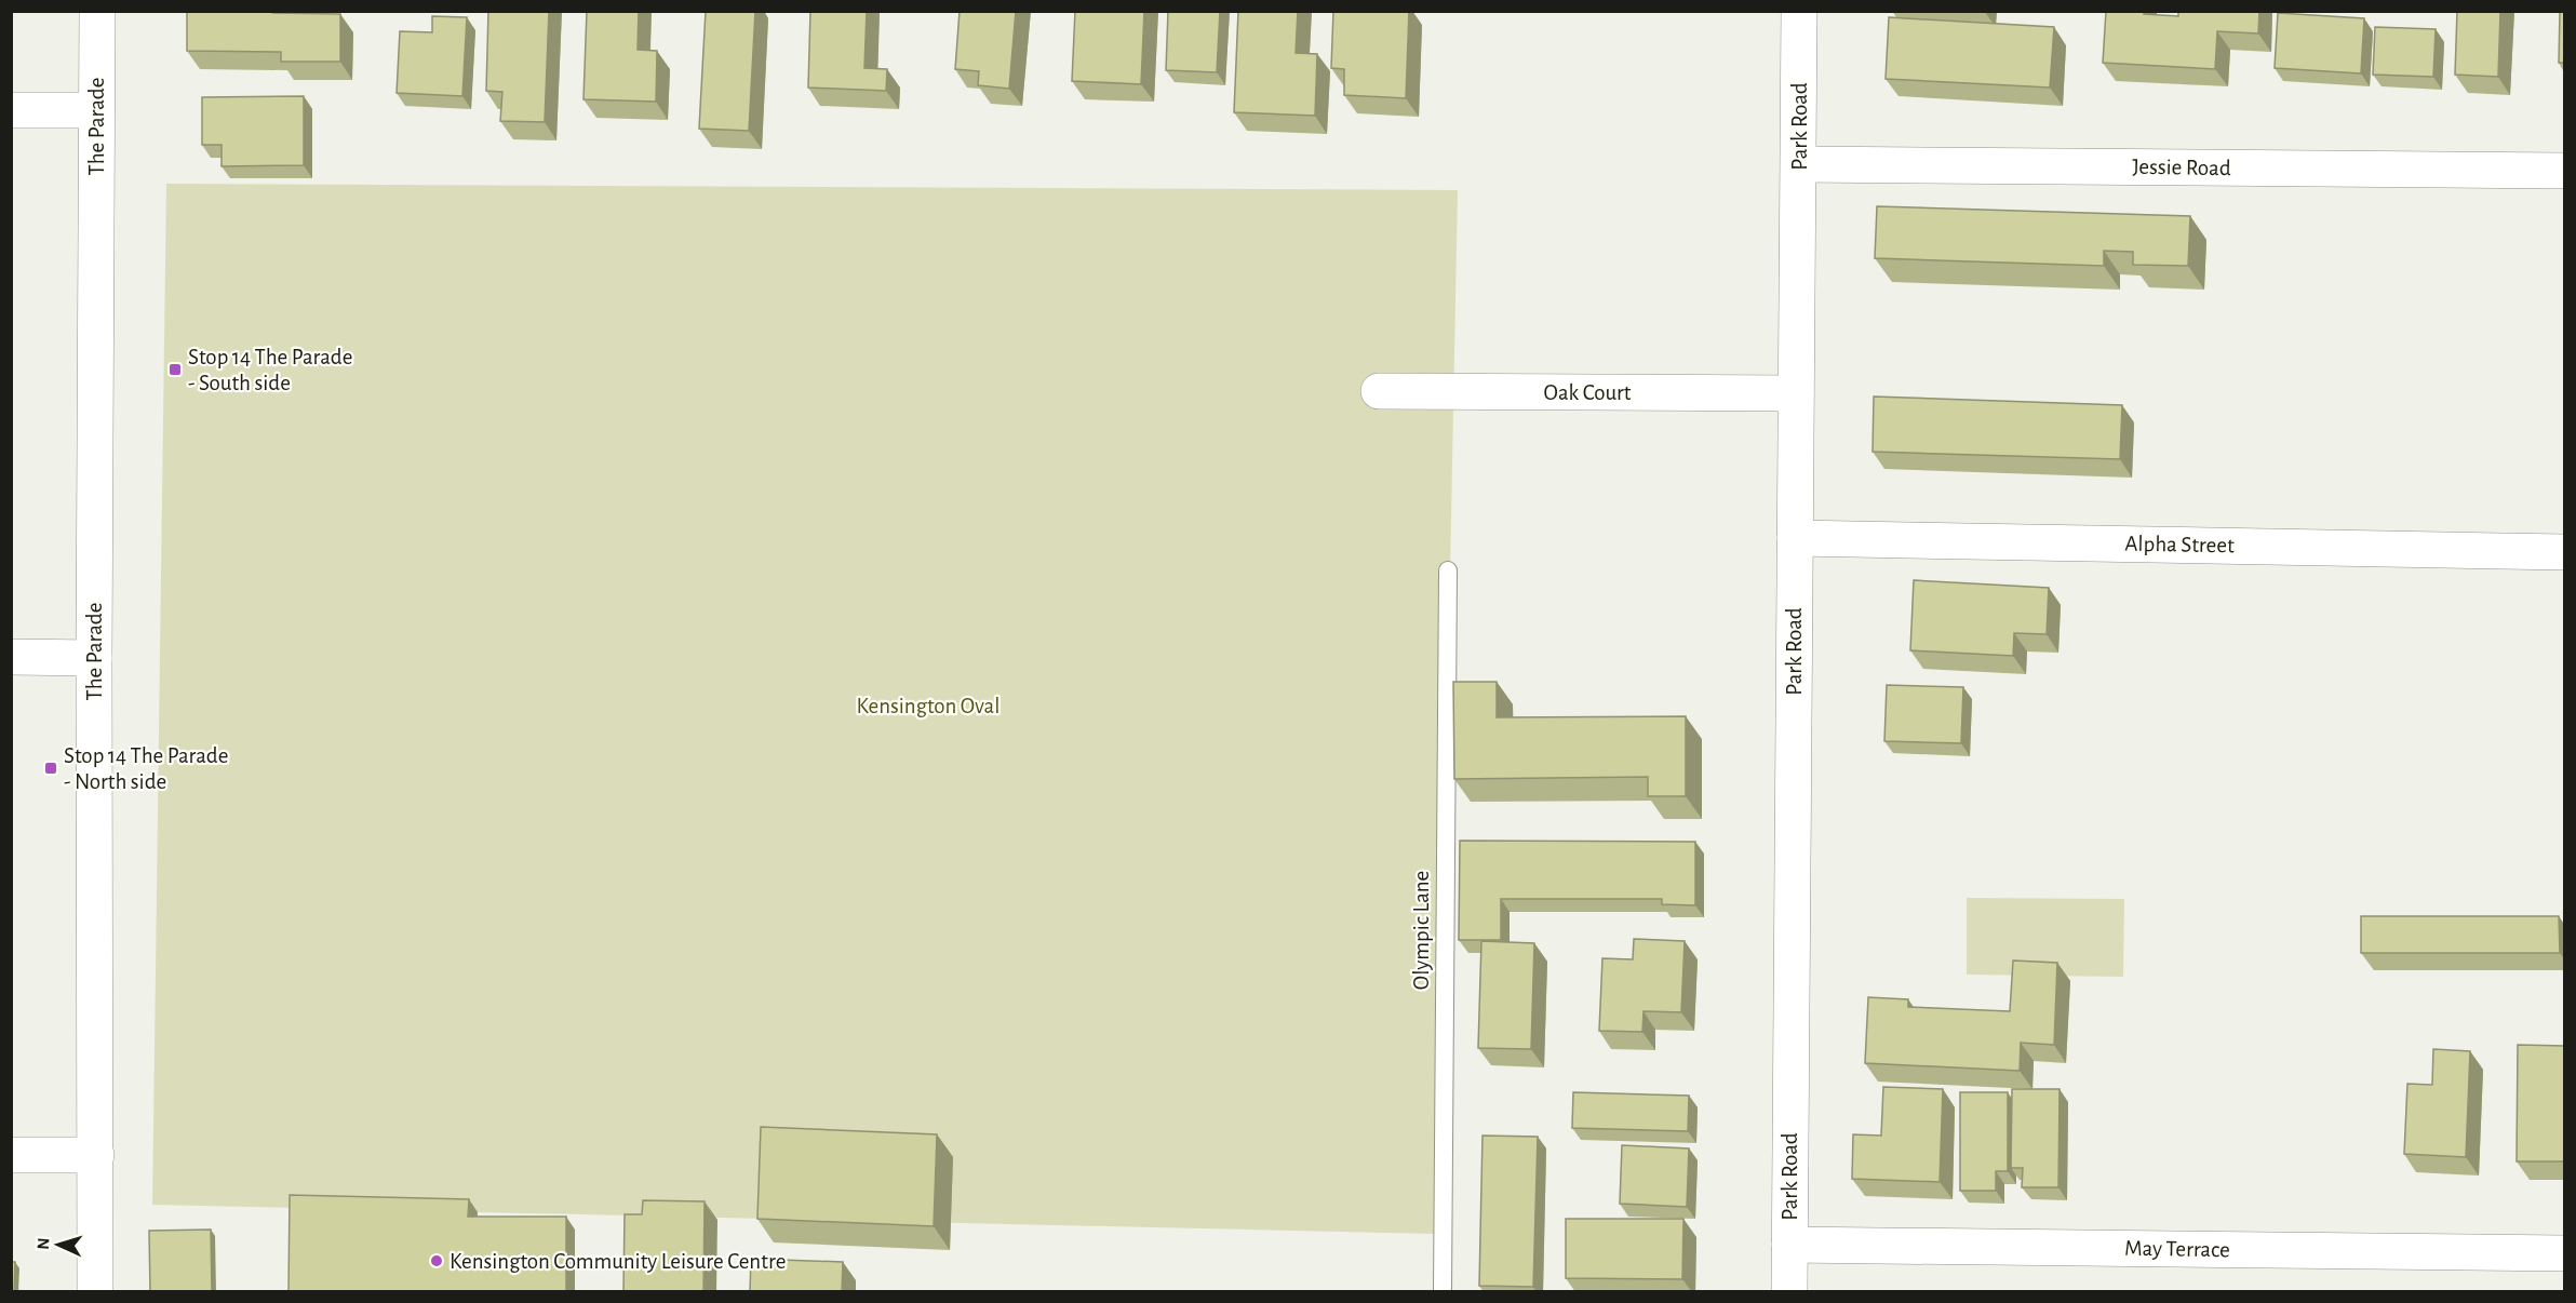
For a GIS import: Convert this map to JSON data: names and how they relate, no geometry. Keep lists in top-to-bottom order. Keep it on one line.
{"streets":{"street":["The Parade","Park Road","Jessie Road","Oak Court","Alpha Street","May Terrace"],"lane":["Olympic Lane"]},"crossings":[["Park Road","Jessie Road"],["Park Road","Oak Court"],["Park Road","Alpha Street"],["Park Road","May Terrace"]],"parks":["Kensington Oval"],"places":{"transit":["Stop 14 The Parade - South side","Stop 14 The Parade - North side"],"other":["Kensington Community Leisure Centre"]},"north":"left"}
